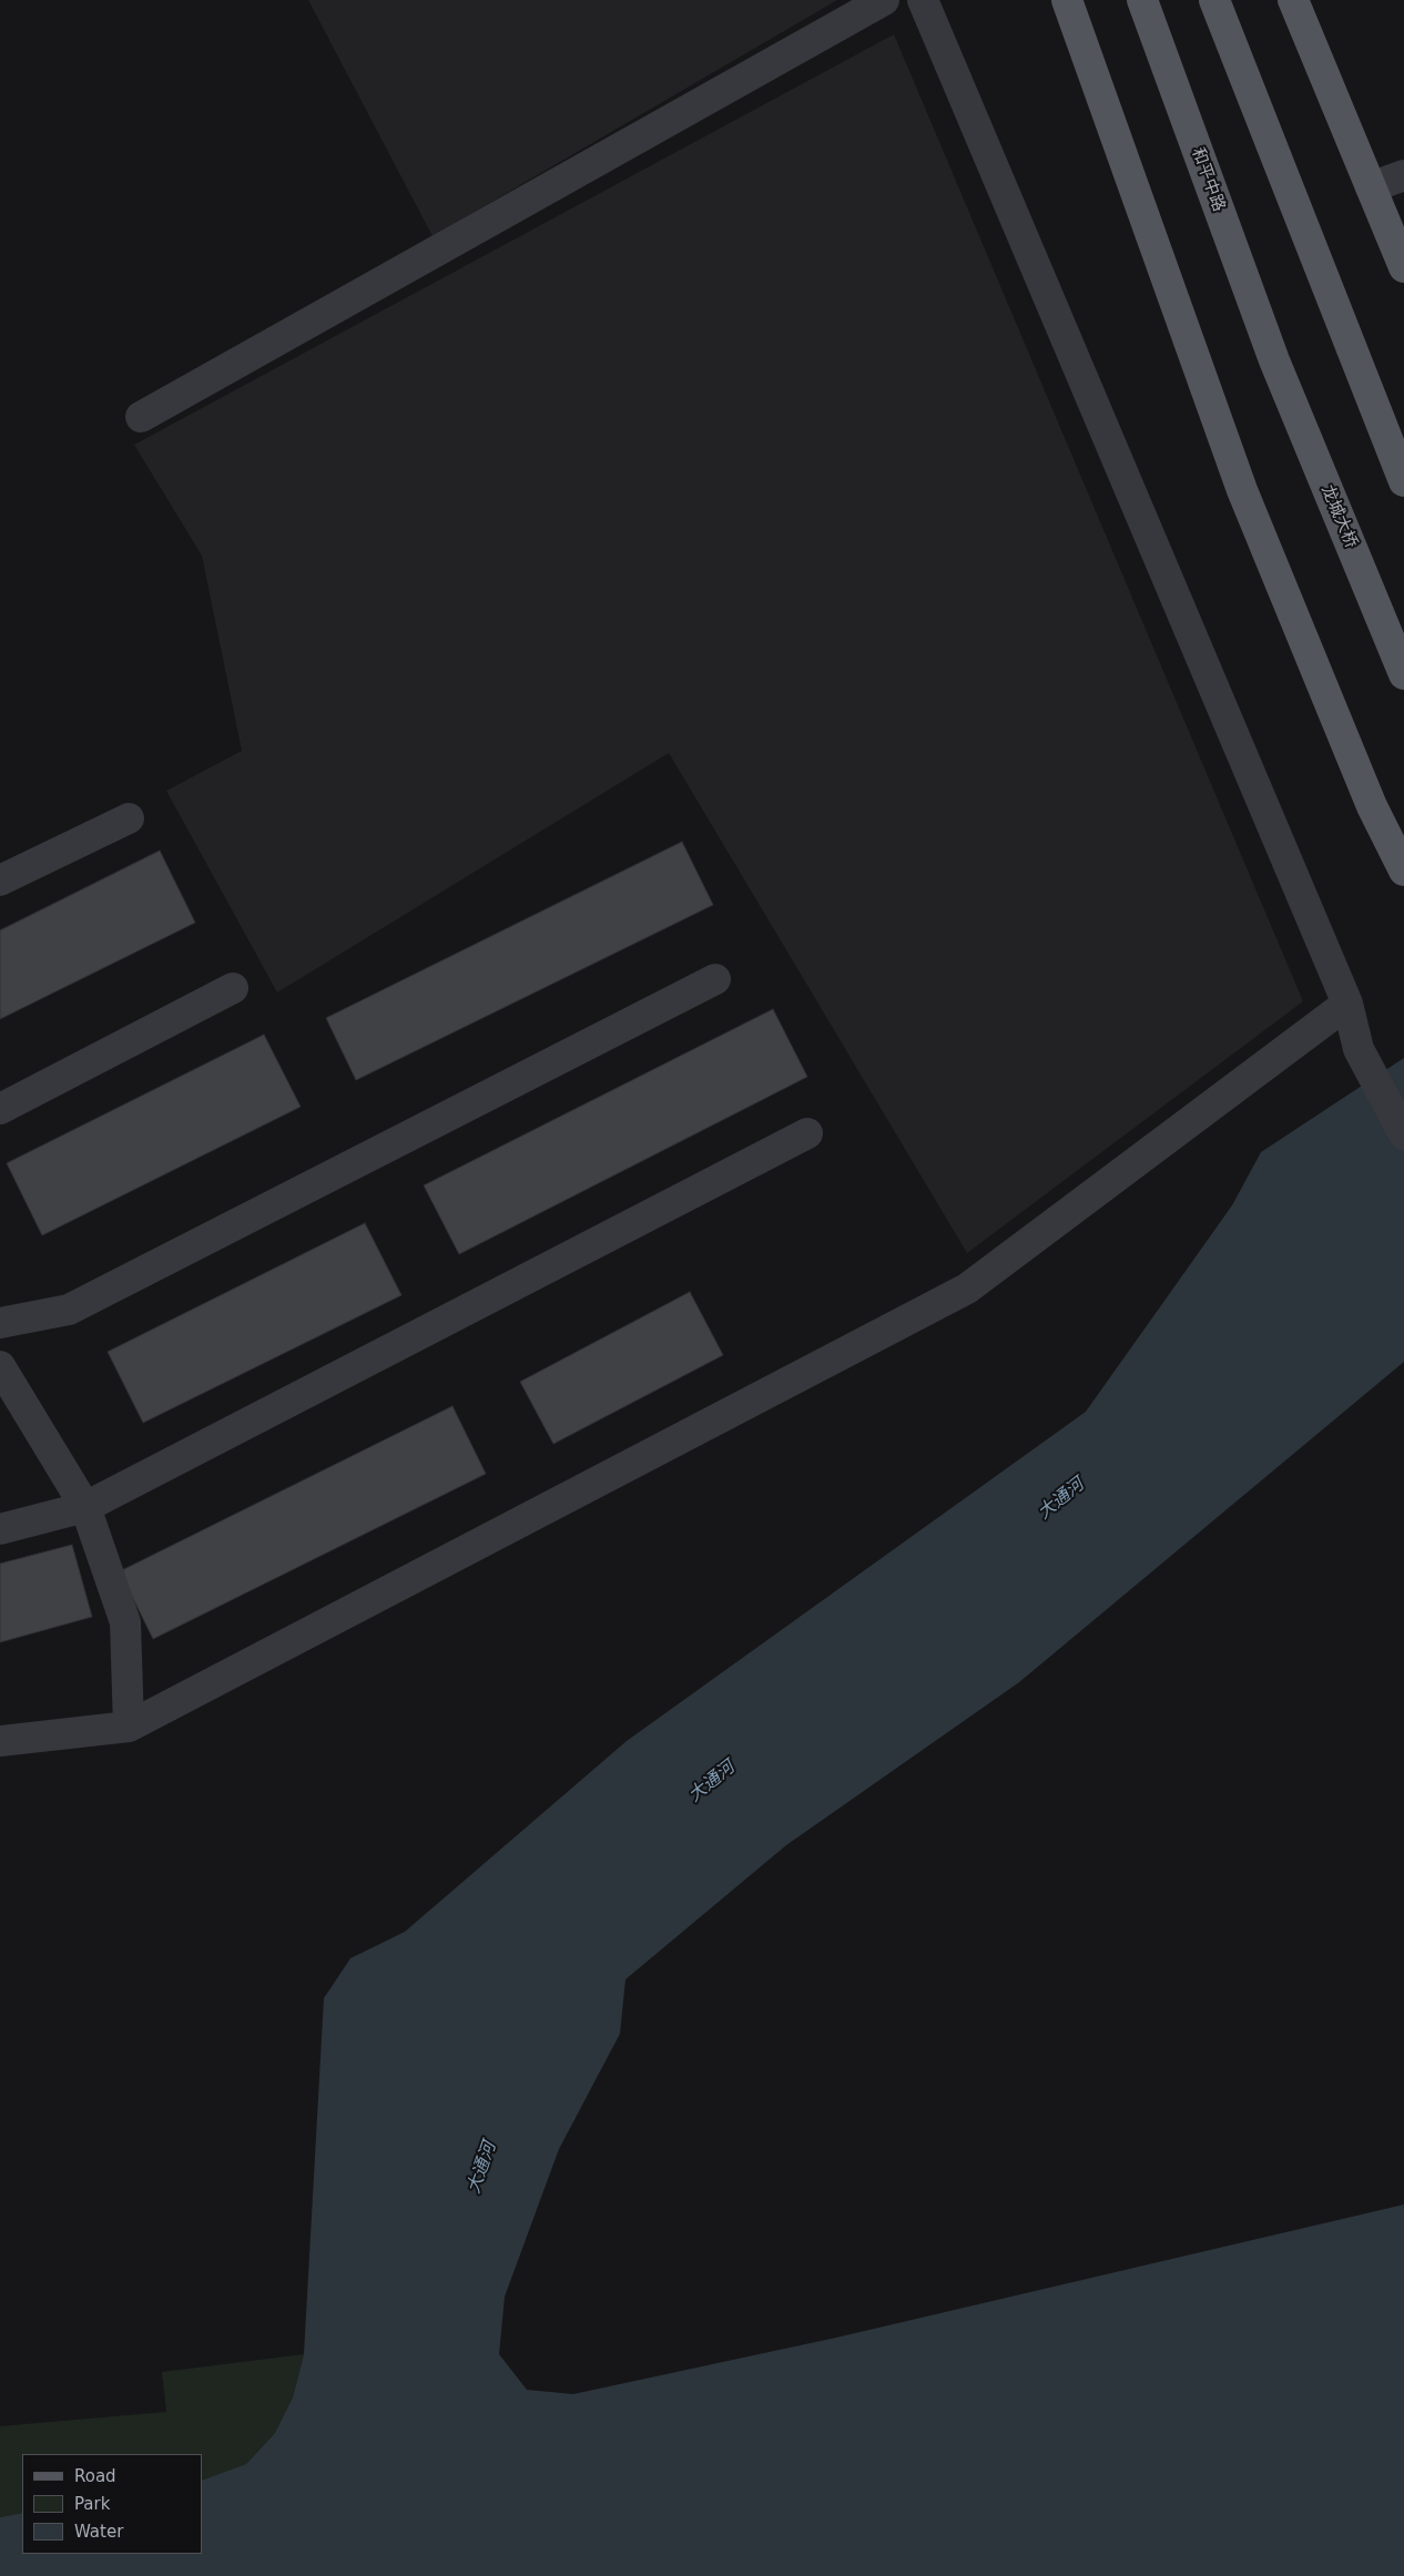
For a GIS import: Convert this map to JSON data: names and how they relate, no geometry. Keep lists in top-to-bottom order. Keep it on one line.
{"streets":{"main road":["和平中路","龙城大桥"]},"crossings":[["和平中路","龙城大桥"]],"water":["大通河"],"legend":["Road","Park","Water"]}
